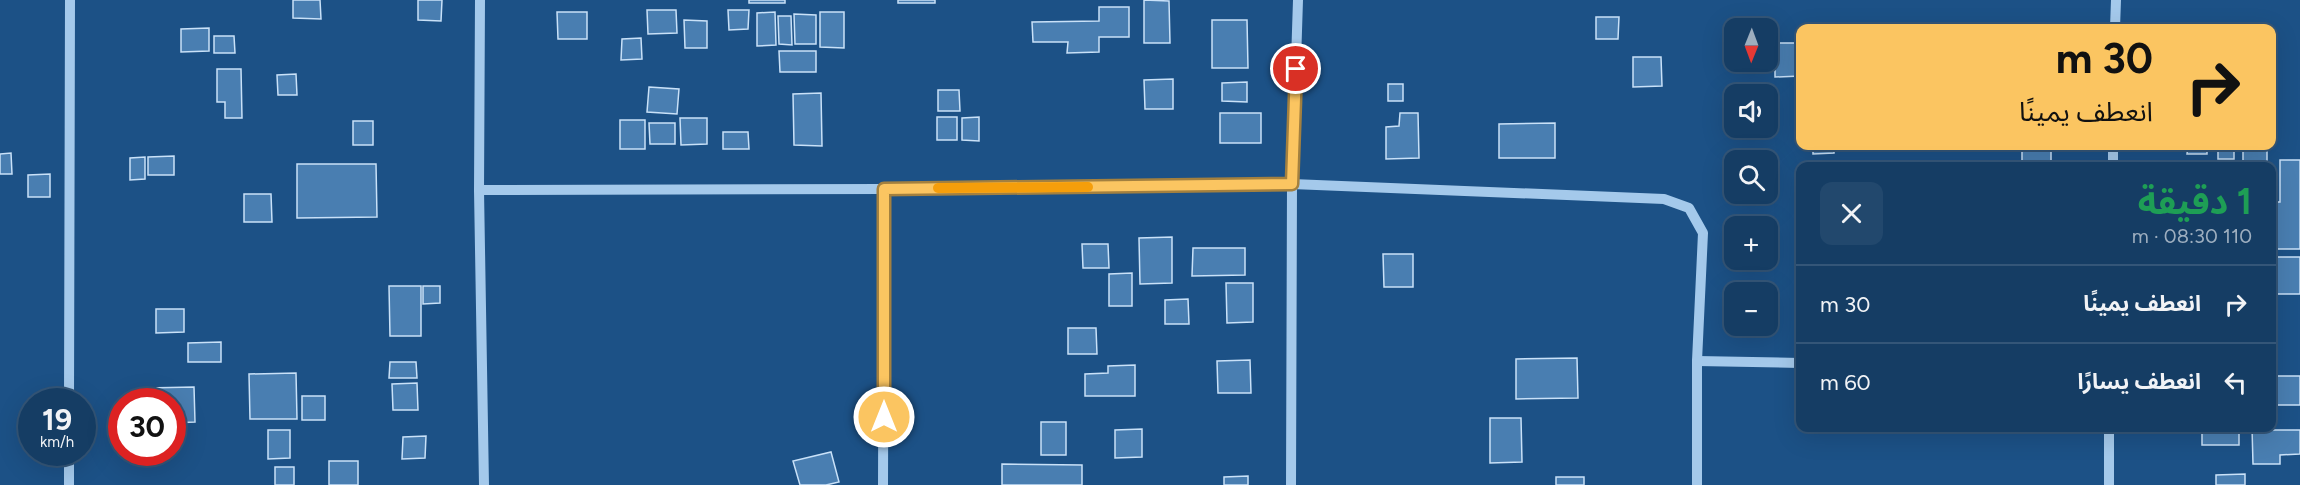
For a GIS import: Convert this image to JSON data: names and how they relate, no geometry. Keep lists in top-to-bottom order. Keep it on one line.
{"north":"bottom","page":{"map_buttons":["+","−"],"turn":["30 m","انعطف يمينًا"],"heading":["1 دقيقة","110 m · 08:30"],"list":[{"name":"انعطف يمينًا","value":"30 m"},{"name":"انعطف يسارًا","value":"60 m"}],"speed":"19 km/h","limit":"30"}}
